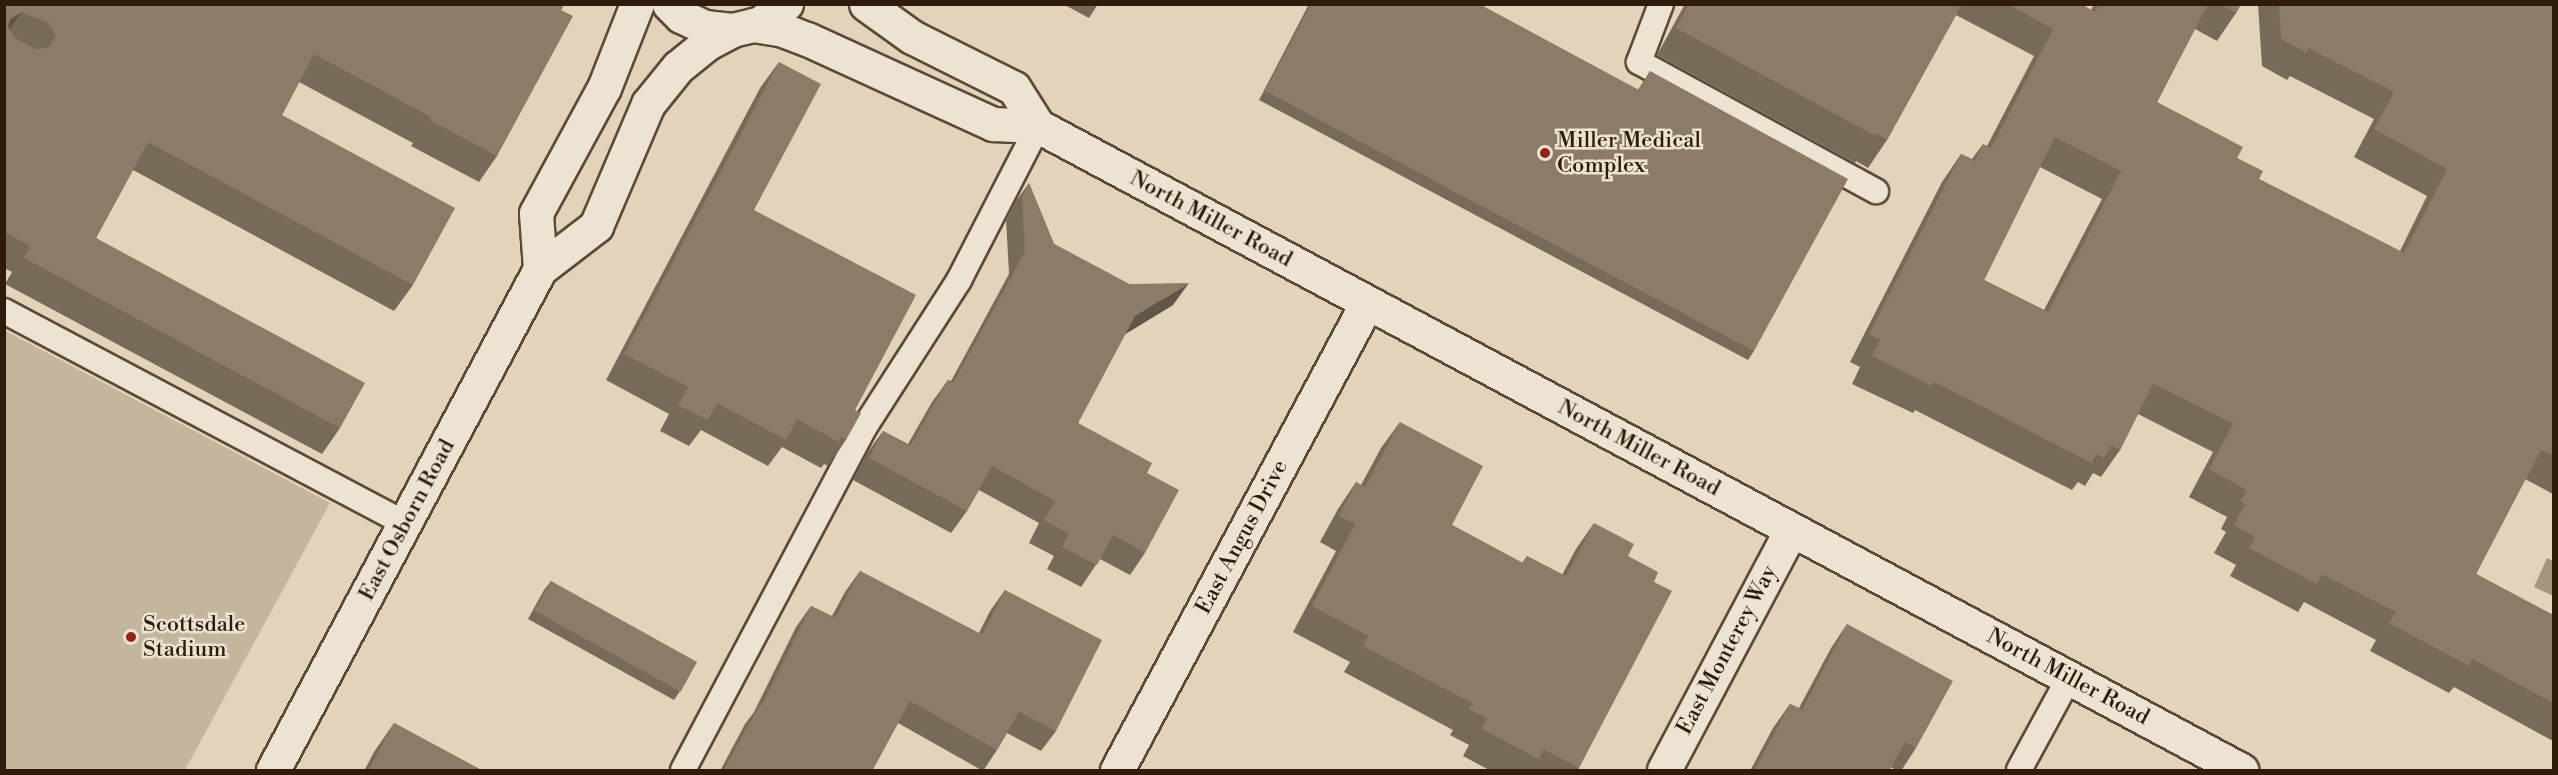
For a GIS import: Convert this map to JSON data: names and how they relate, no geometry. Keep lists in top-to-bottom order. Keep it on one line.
{"streets":{"street":["North Miller Road","East Osborn Road","East Angus Drive","East Monterey Way"]},"crossings":[["North Miller Road","East Osborn Road"],["North Miller Road","East Angus Drive"],["North Miller Road","East Monterey Way"]],"places":["Miller Medical Complex","Scottsdale Stadium"]}
